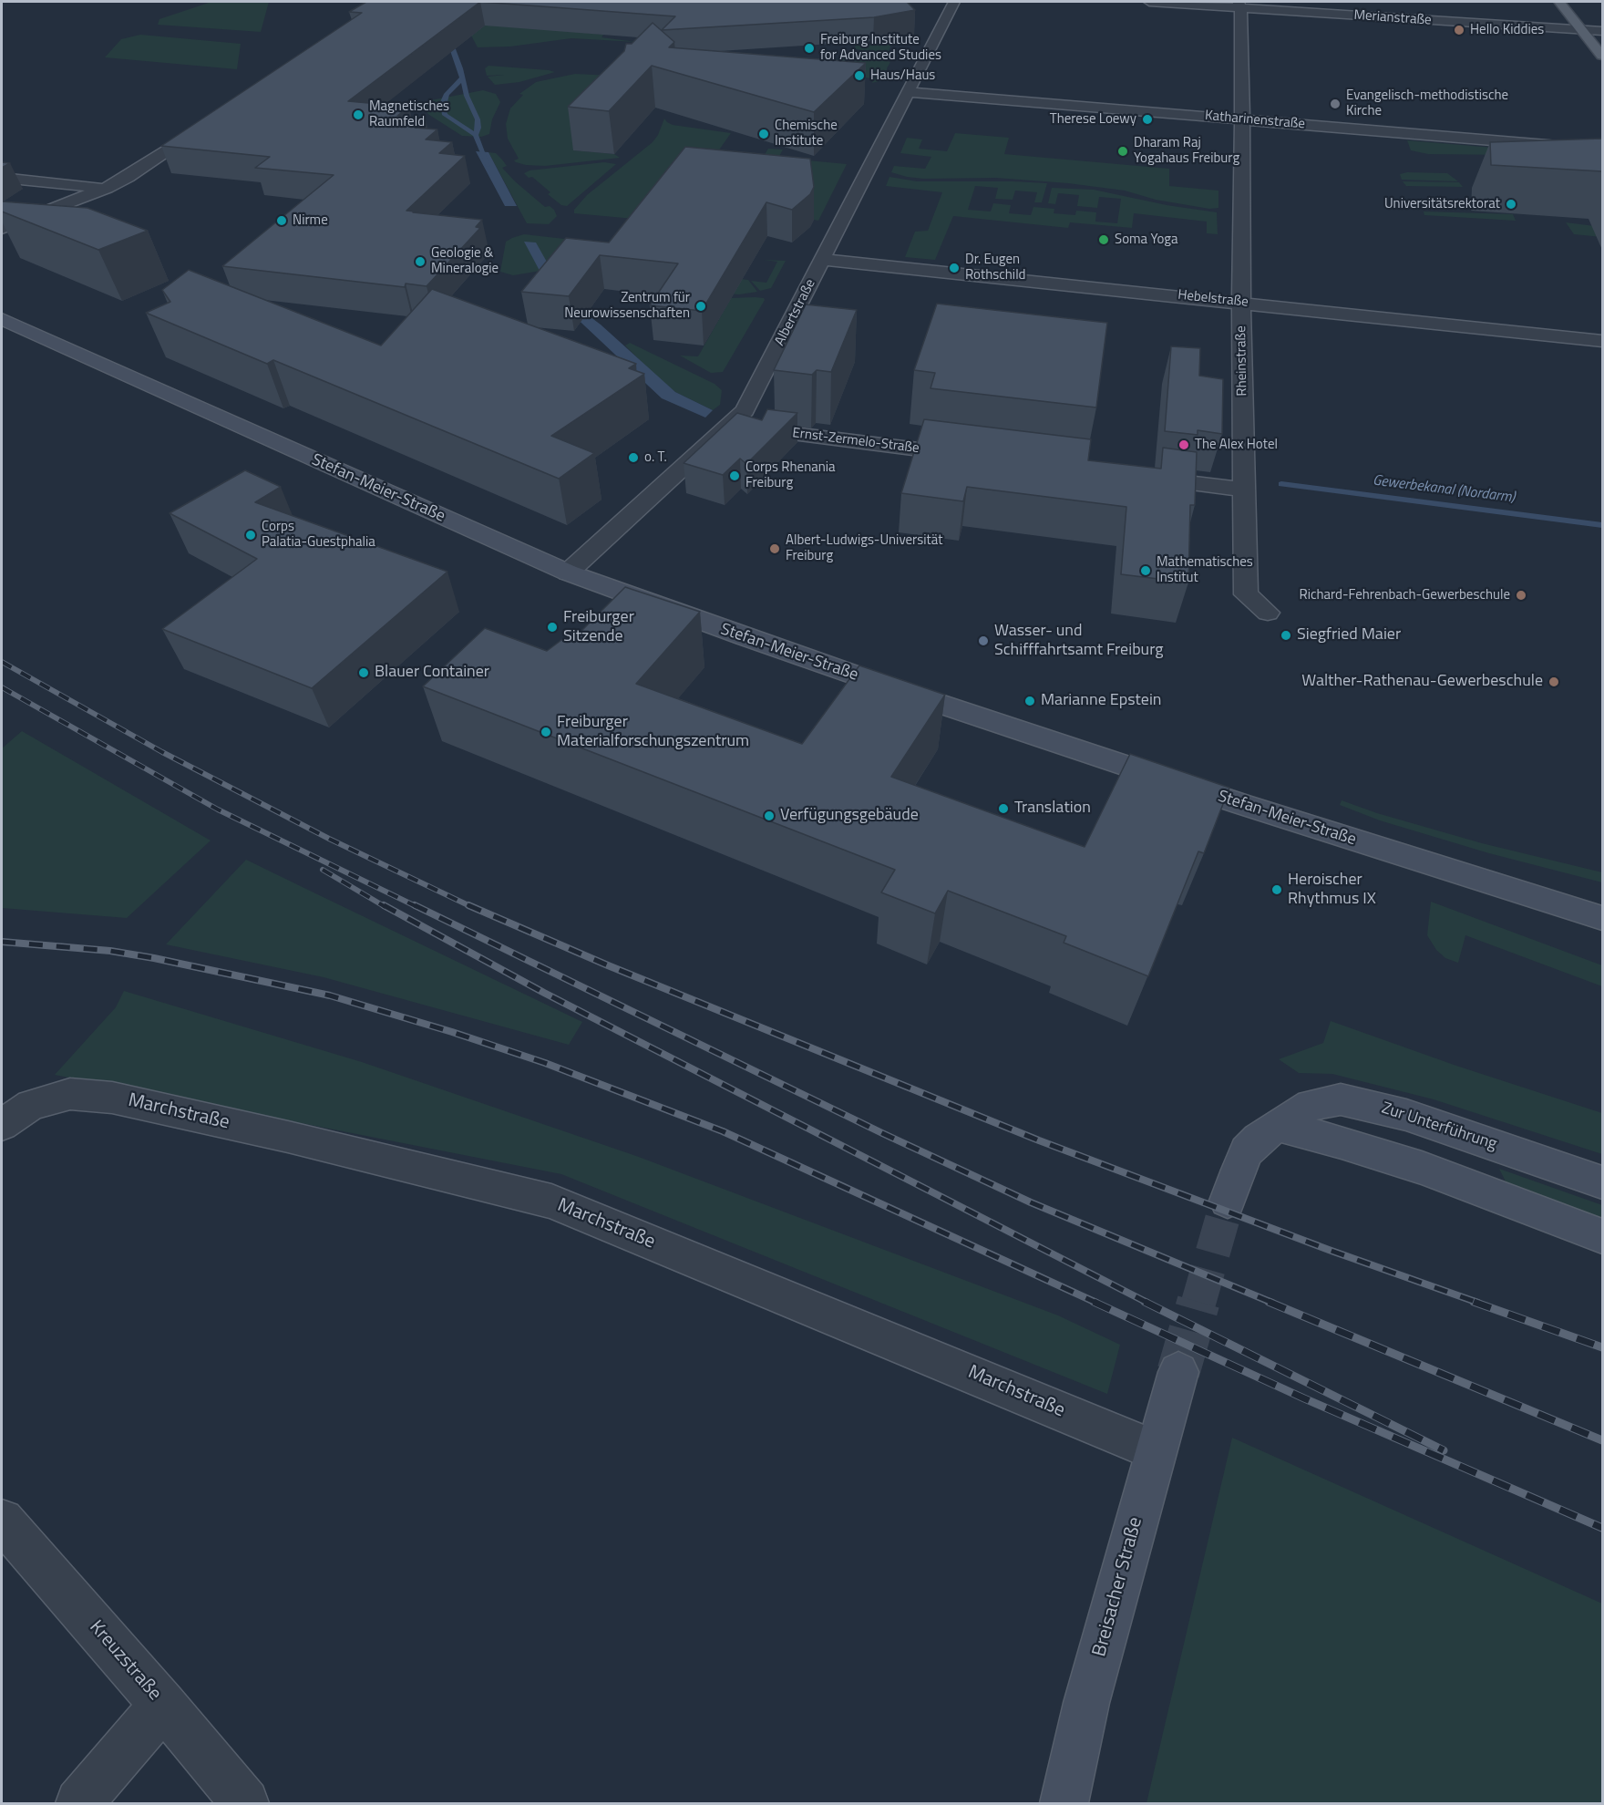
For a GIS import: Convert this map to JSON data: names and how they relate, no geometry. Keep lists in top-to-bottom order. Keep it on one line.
{"streets":{"main road":["Stefan-Meier-Straße","Zur Unterführung","Breisacher Straße"],"street":["Merianstraße","Katharinenstraße","Hebelstraße","Albertstraße","Rheinstraße","Ernst-Zermelo-Straße","Marchstraße","Kreuzstraße"]},"crossings":[["Merianstraße","Rheinstraße"],["Katharinenstraße","Albertstraße"],["Katharinenstraße","Rheinstraße"],["Hebelstraße","Albertstraße"],["Hebelstraße","Rheinstraße"],["Albertstraße","Ernst-Zermelo-Straße"],["Albertstraße","Stefan-Meier-Straße"],["Marchstraße","Breisacher Straße"]],"water":["Gewerbekanal (Nordarm)"],"places":["Hello Kiddies","Freiburg Institute for Advanced Studies","Haus/Haus","Evangelisch-methodistische Kirche","Magnetisches Raumfeld","Therese Loewy","Chemische Institute","Dharam Raj Yogahaus Freiburg","Universitätsrektorat","Nirme","Soma Yoga","Geologie & Mineralogie","Dr. Eugen Rothschild","Zentrum für Neurowissenschaften","The Alex Hotel","o. T.","Corps Rhenania Freiburg","Corps Palatia-Guestphalia","Albert-Ludwigs-Universität Freiburg","Mathematisches Institut","Richard-Fehrenbach-Gewerbeschule","Freiburger Sitzende","Siegfried Maier","Wasser- und Schifffahrtsamt Freiburg","Blauer Container","Walther-Rathenau-Gewerbeschule","Marianne Epstein","Freiburger Materialforschungszentrum","Translation","Verfügungsgebäude","Heroischer Rhythmus IX"]}
